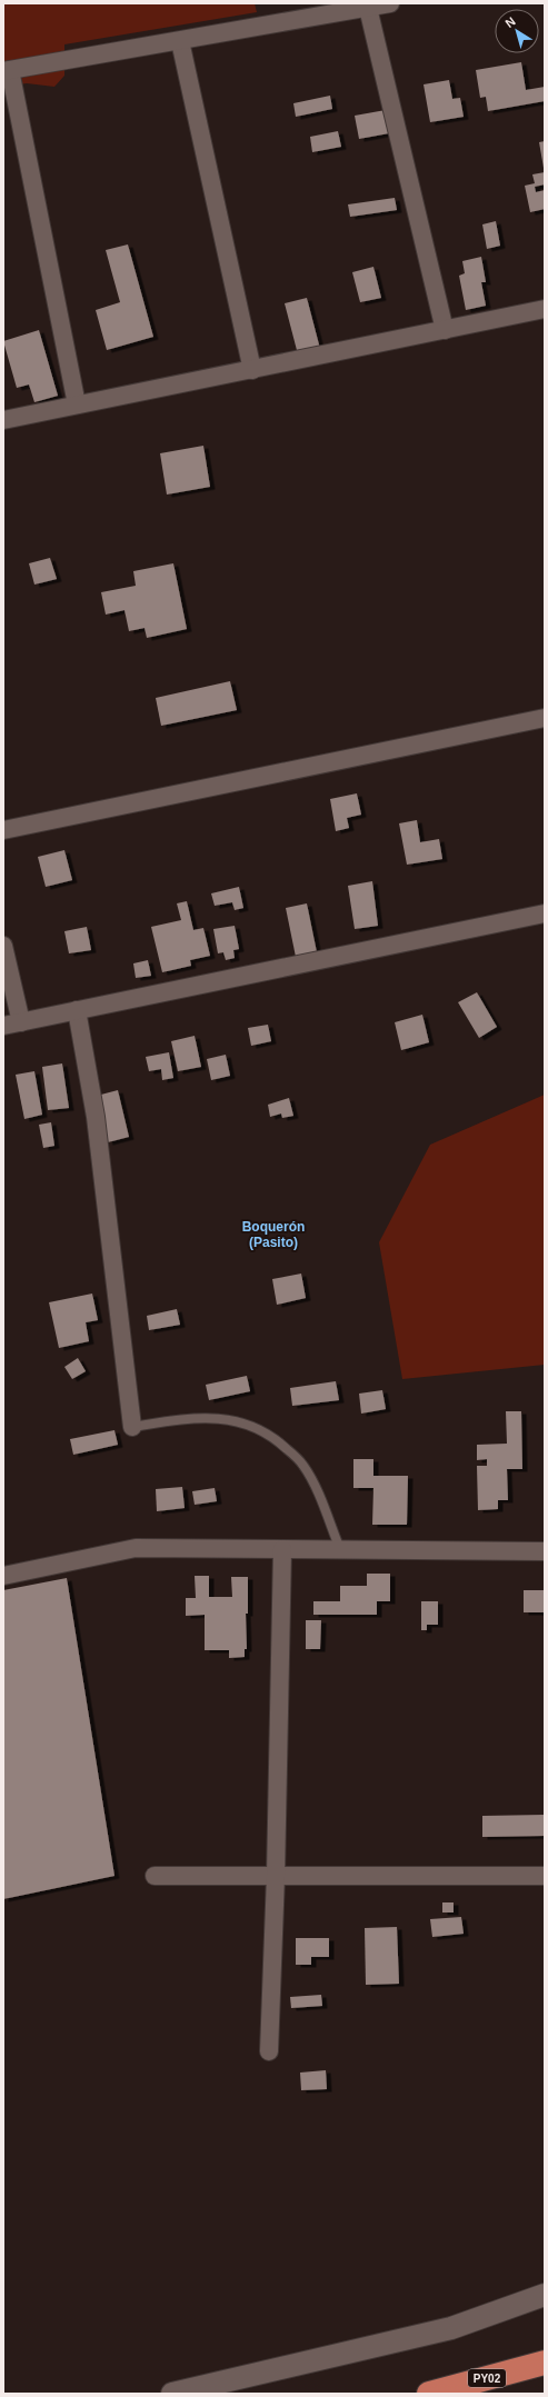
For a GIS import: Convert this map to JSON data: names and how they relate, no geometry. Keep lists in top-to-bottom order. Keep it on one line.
{"streets":{"highway":["PY02"]},"districts":["Boquerón (Pasito)"],"north":"top left"}
